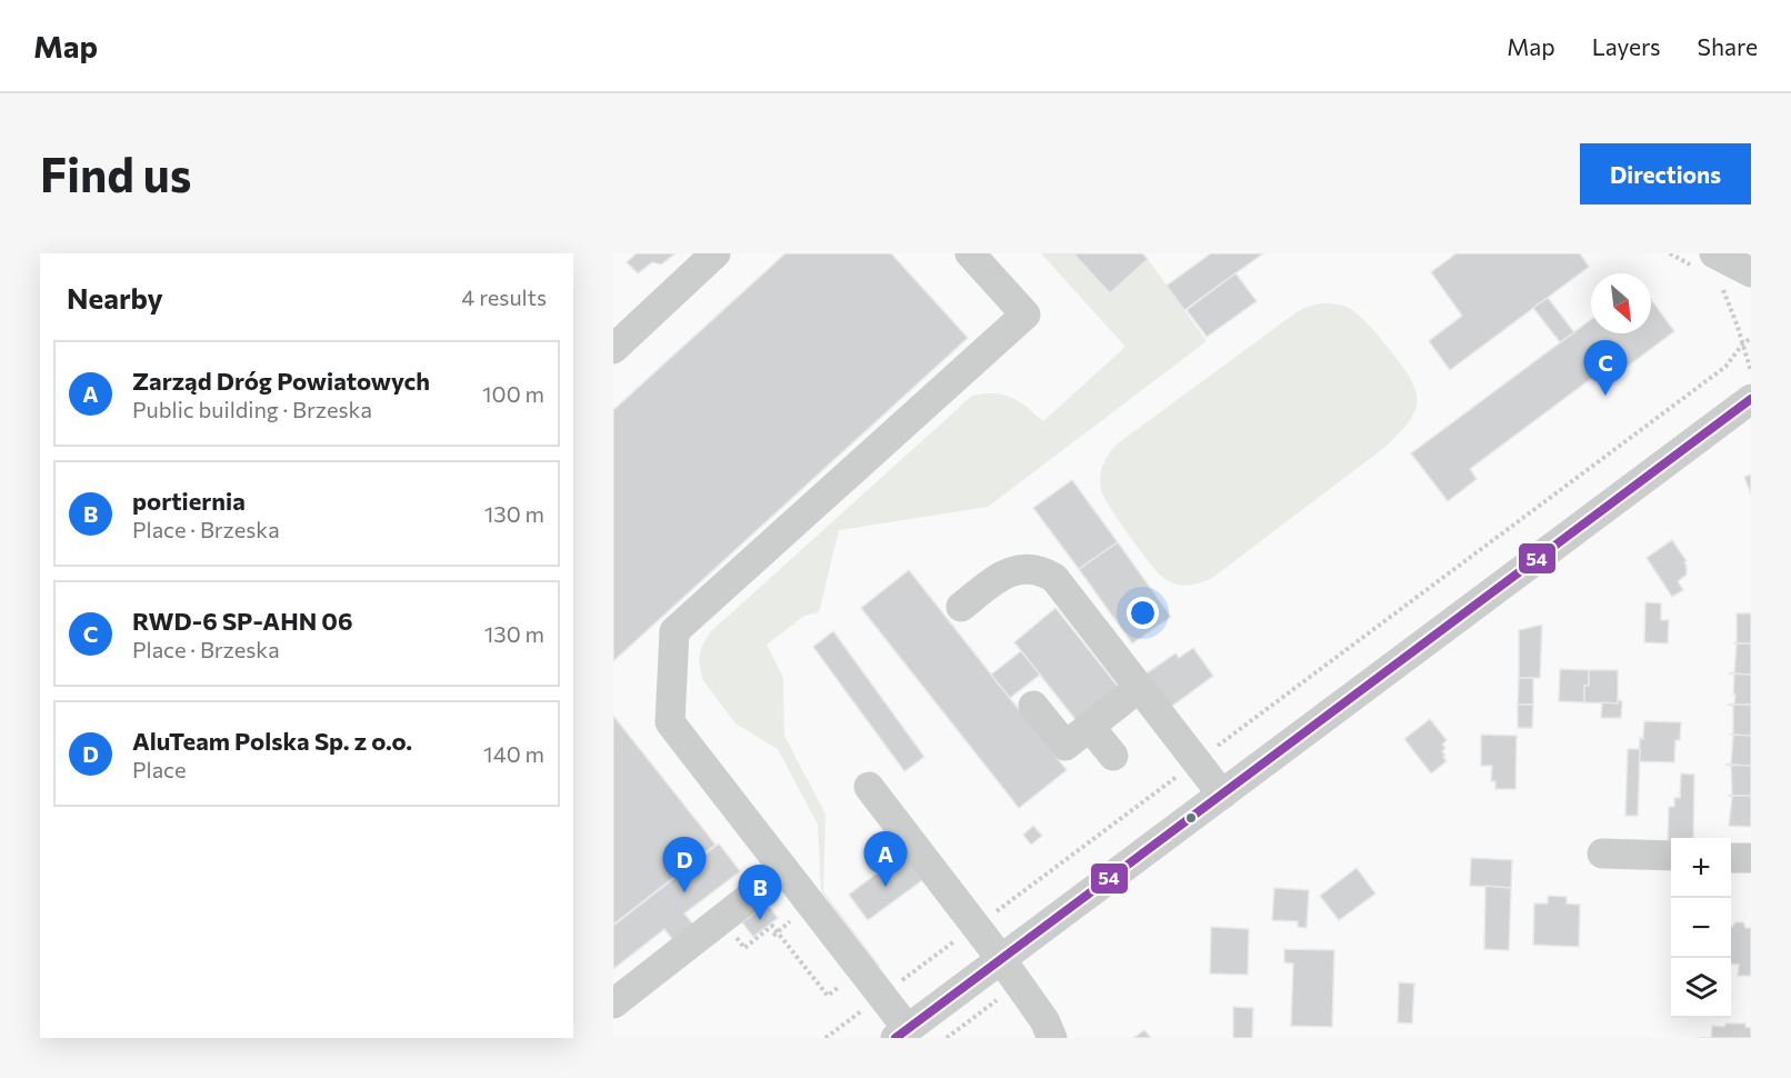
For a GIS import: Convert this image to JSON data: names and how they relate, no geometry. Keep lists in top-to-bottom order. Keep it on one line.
{"lines":["transit line 54"],"north":"bottom right","page":{"header":"Map","nav":["Map","Layers","Share"],"buttons":"Directions","title":"Find us","heading":["Nearby","4 results"],"list":[{"mark":"A","name":"Zarząd Dróg Powiatowych","note":"Public building · Brzeska","value":"100 m"},{"mark":"B","name":"portiernia","note":"Place · Brzeska","value":"130 m"},{"mark":"C","name":"RWD-6 SP-AHN 06","note":"Place · Brzeska","value":"130 m"},{"mark":"D","name":"AluTeam Polska Sp. z o.o.","note":"Place","value":"140 m"}],"pins":["C","A","D","B"],"map_buttons":["+","−"]}}
